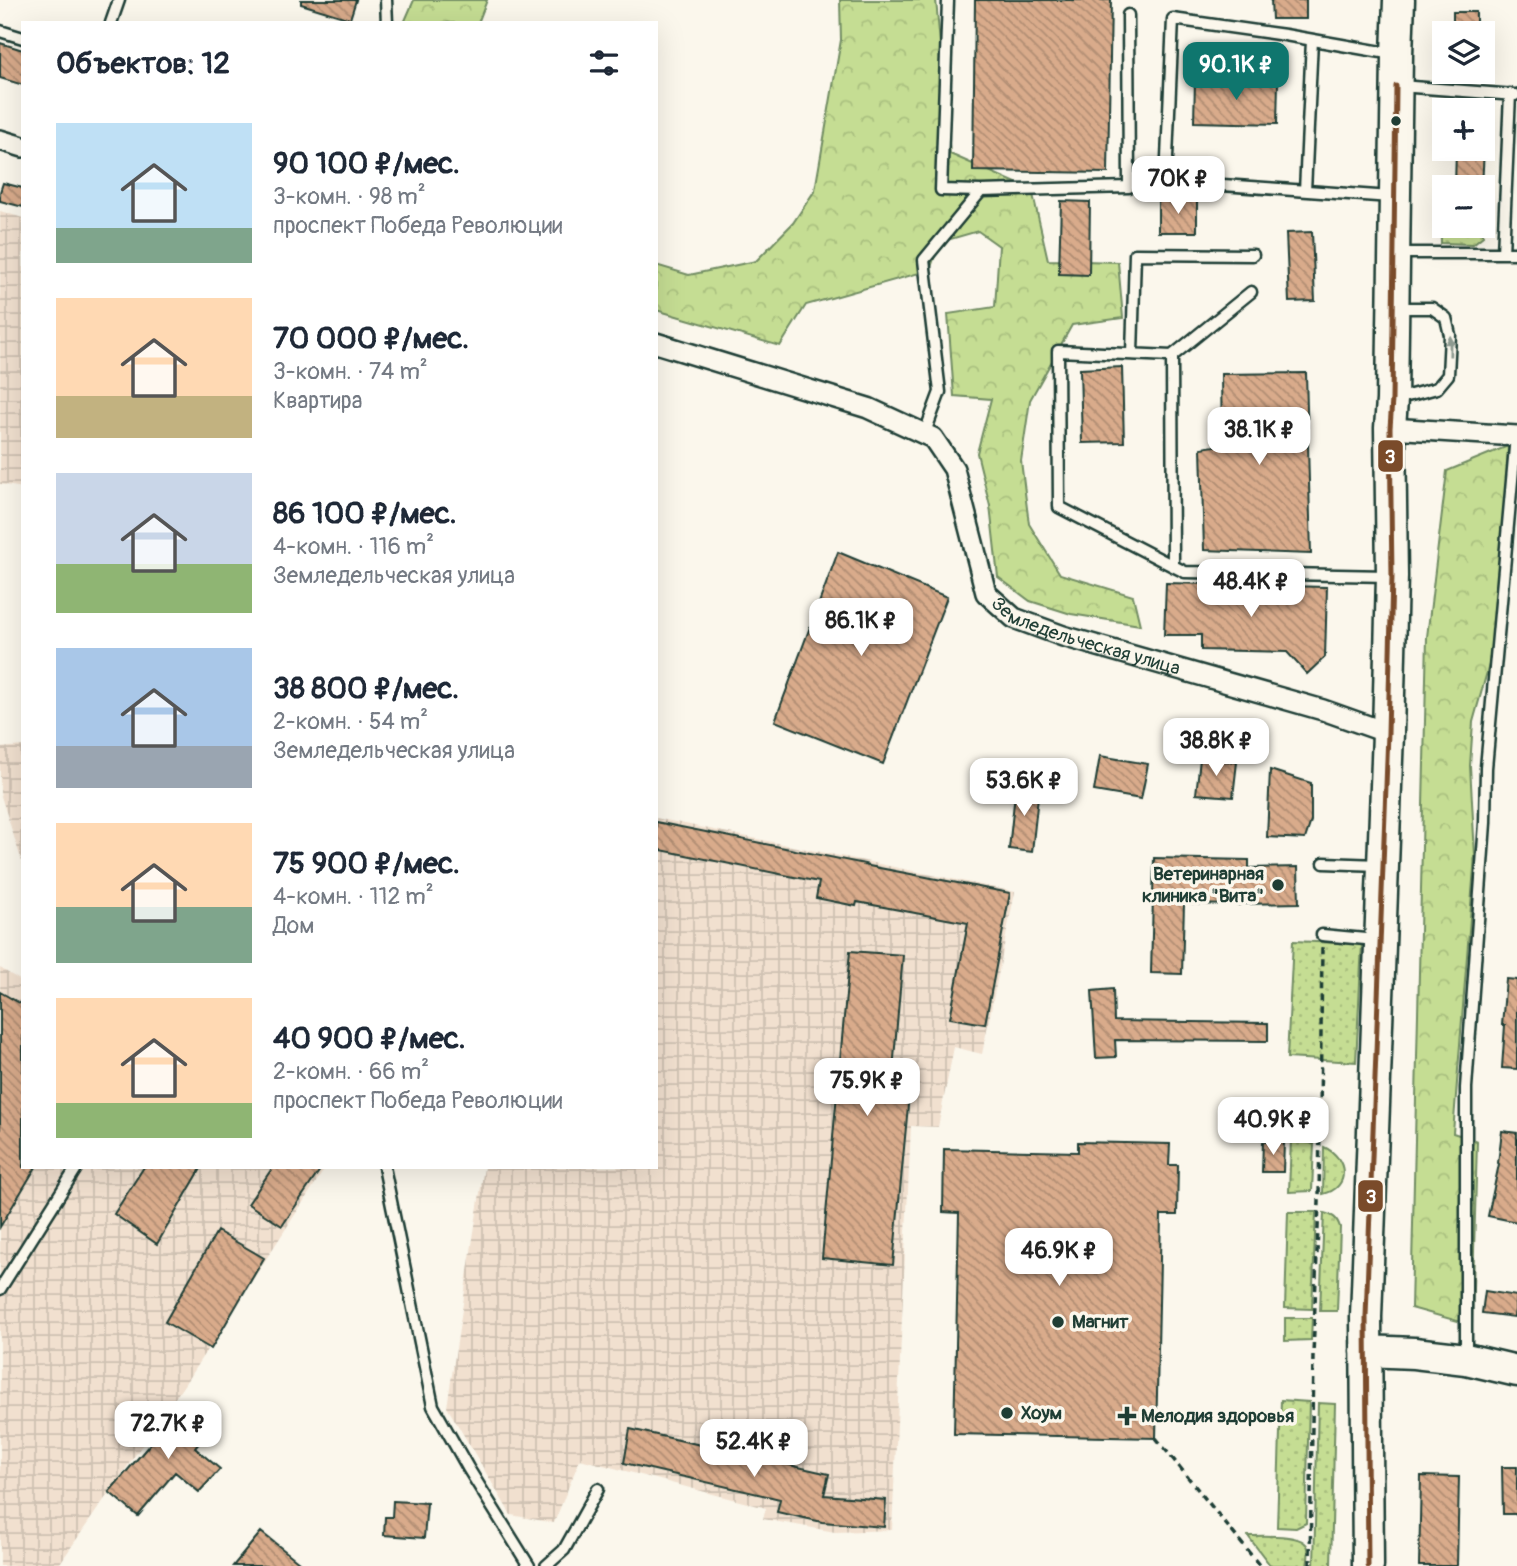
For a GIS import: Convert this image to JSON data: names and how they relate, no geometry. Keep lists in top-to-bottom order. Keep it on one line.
{"streets":{"street":["Земледельческая улица"]},"places":{"other":["Ветеринарная клиника \"Вита\"","Магнит","Хоум"],"health":["Мелодия здоровья"]},"lines":["transit line 3"],"page":{"map_buttons":["+","−"],"heading":"Объектов: 12","price":["90.1K ₽","70K ₽","38.1K ₽","48.4K ₽","86.1K ₽","38.8K ₽","53.6K ₽","75.9K ₽","40.9K ₽","46.9K ₽","72.7K ₽","52.4K ₽"],"list":[{"name":"90 100 ₽/мес.","note":"3-комн. · 98 m² · проспект Победа Революции"},{"name":"70 000 ₽/мес.","note":"3-комн. · 74 m² · Квартира"},{"name":"86 100 ₽/мес.","note":"4-комн. · 116 m² · Земледельческая улица"},{"name":"38 800 ₽/мес.","note":"2-комн. · 54 m² · Земледельческая улица"},{"name":"75 900 ₽/мес.","note":"4-комн. · 112 m² · Дом"},{"name":"40 900 ₽/мес.","note":"2-комн. · 66 m² · проспект Победа Революции"}]}}
